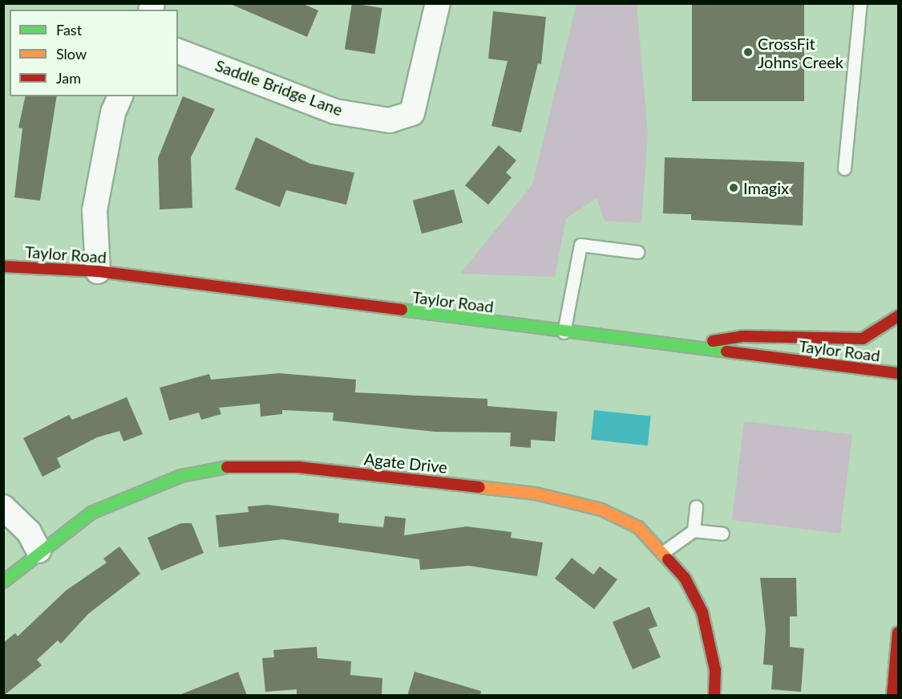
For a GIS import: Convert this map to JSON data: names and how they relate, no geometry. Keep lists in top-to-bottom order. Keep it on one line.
{"streets":{"street":["Saddle Bridge Lane","Taylor Road","Agate Drive"]},"places":["CrossFit Johns Creek","Imagix"],"legend":["Fast","Slow","Jam"]}
